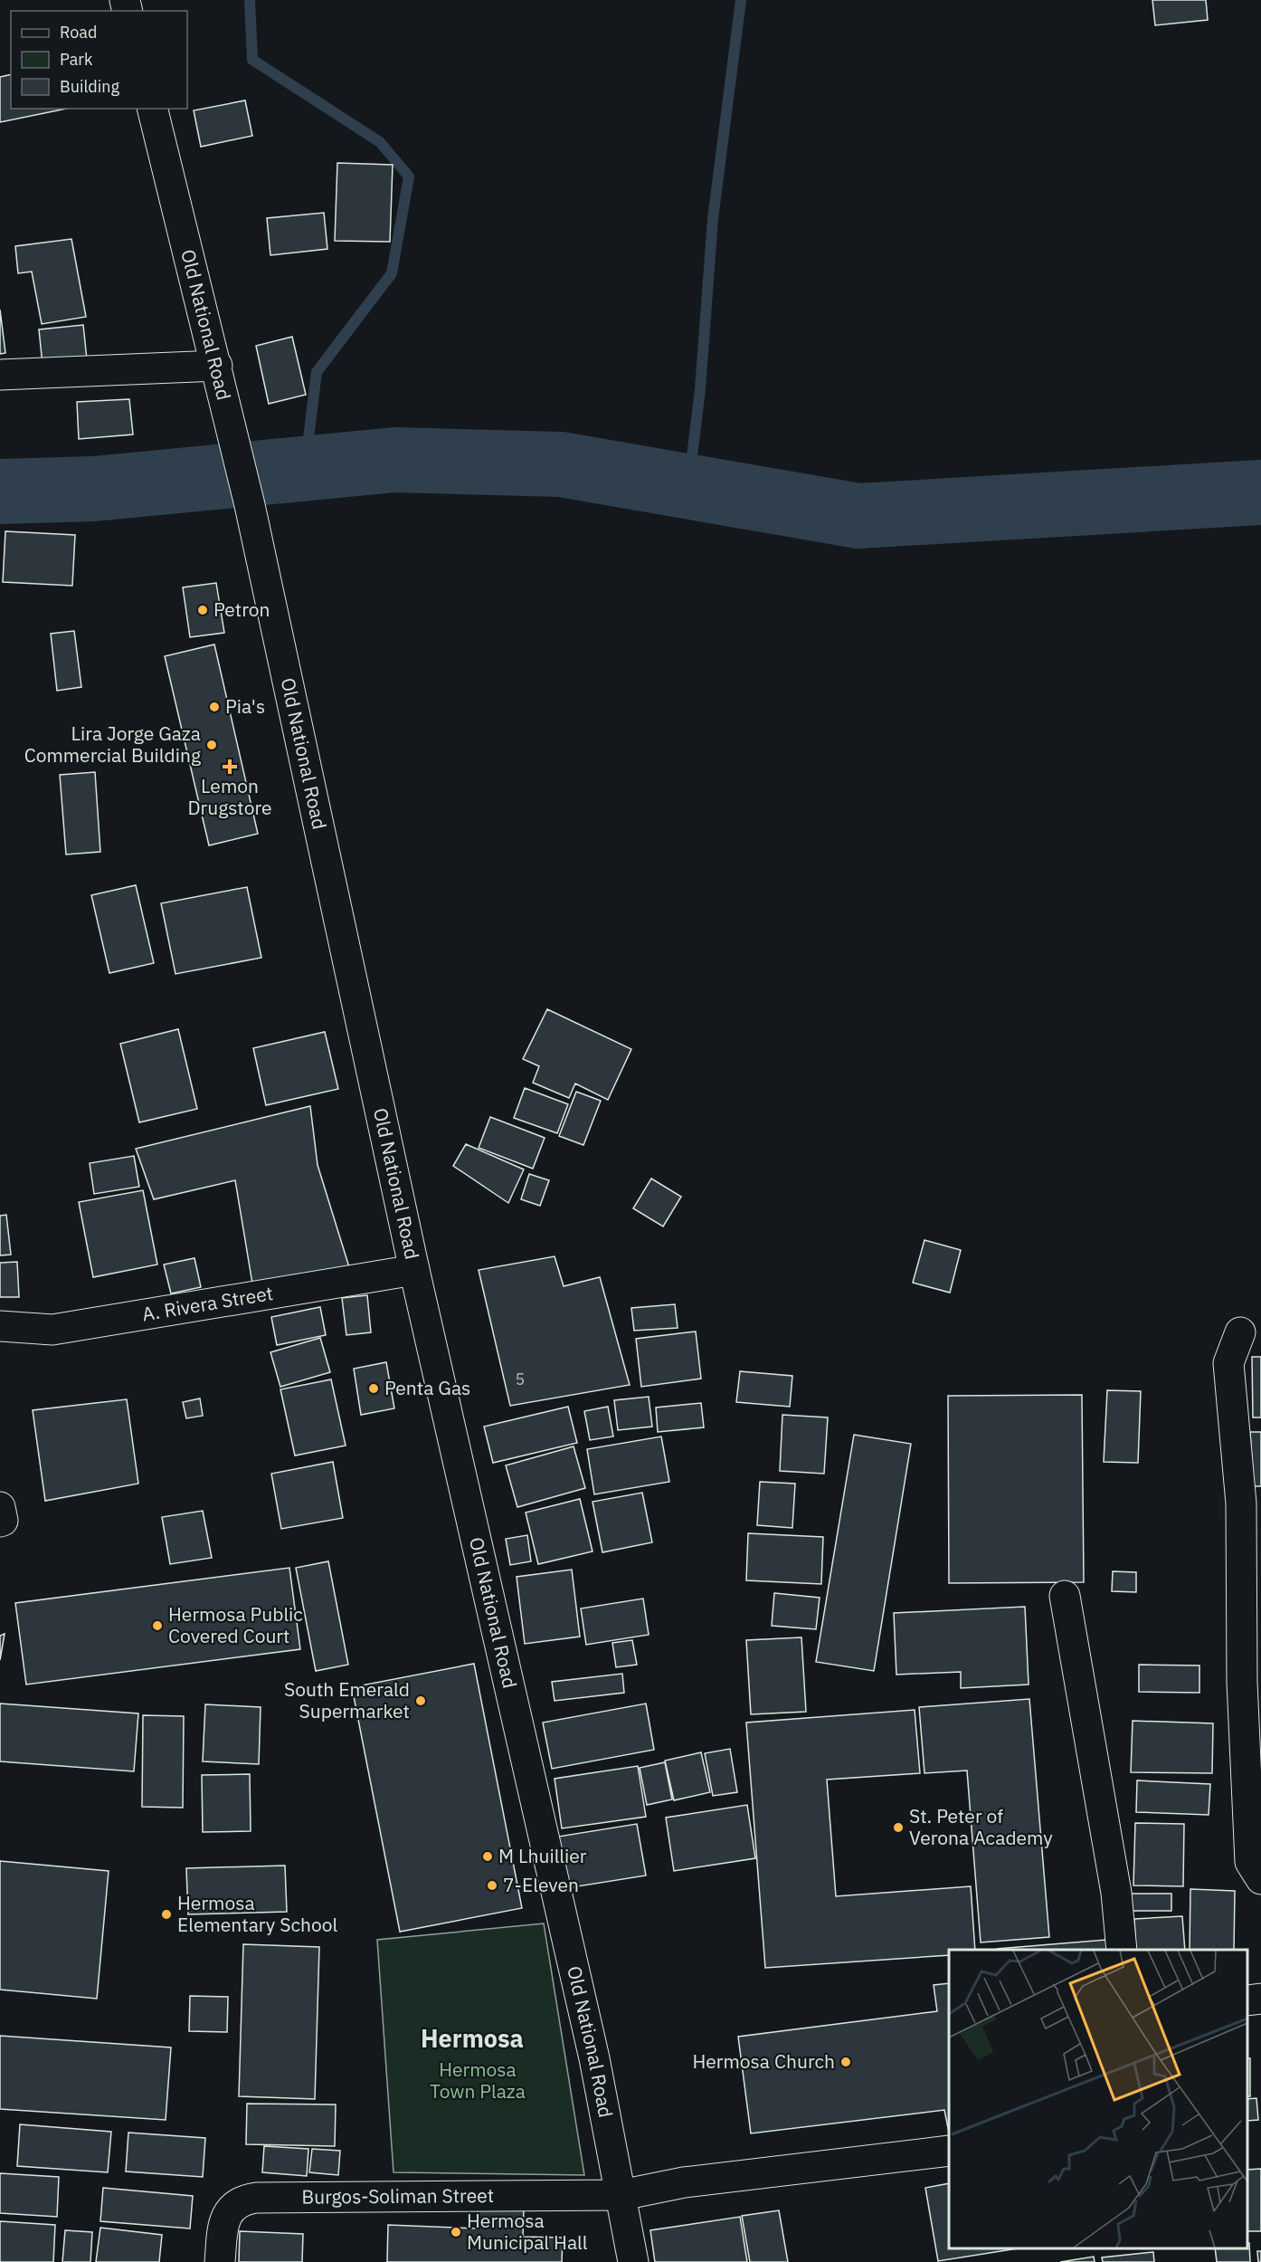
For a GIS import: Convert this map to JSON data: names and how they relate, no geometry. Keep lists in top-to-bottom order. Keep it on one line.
{"streets":{"main road":["Old National Road","A. Rivera Street","Burgos-Soliman Street"]},"crossings":[["Old National Road","A. Rivera Street"],["Old National Road","Burgos-Soliman Street"]],"districts":["Hermosa"],"parks":["Hermosa Town Plaza"],"places":{"other":["Petron","Pia's","Lira Jorge Gaza Commercial Building","Penta Gas","Hermosa Public Covered Court","South Emerald Supermarket","St. Peter of Verona Academy","M Lhuillier","7-Eleven","Hermosa Elementary School","Hermosa Church","Hermosa Municipal Hall"],"health":["Lemon Drugstore"]},"house_numbers":["5"],"legend":["Road","Park","Building"]}
